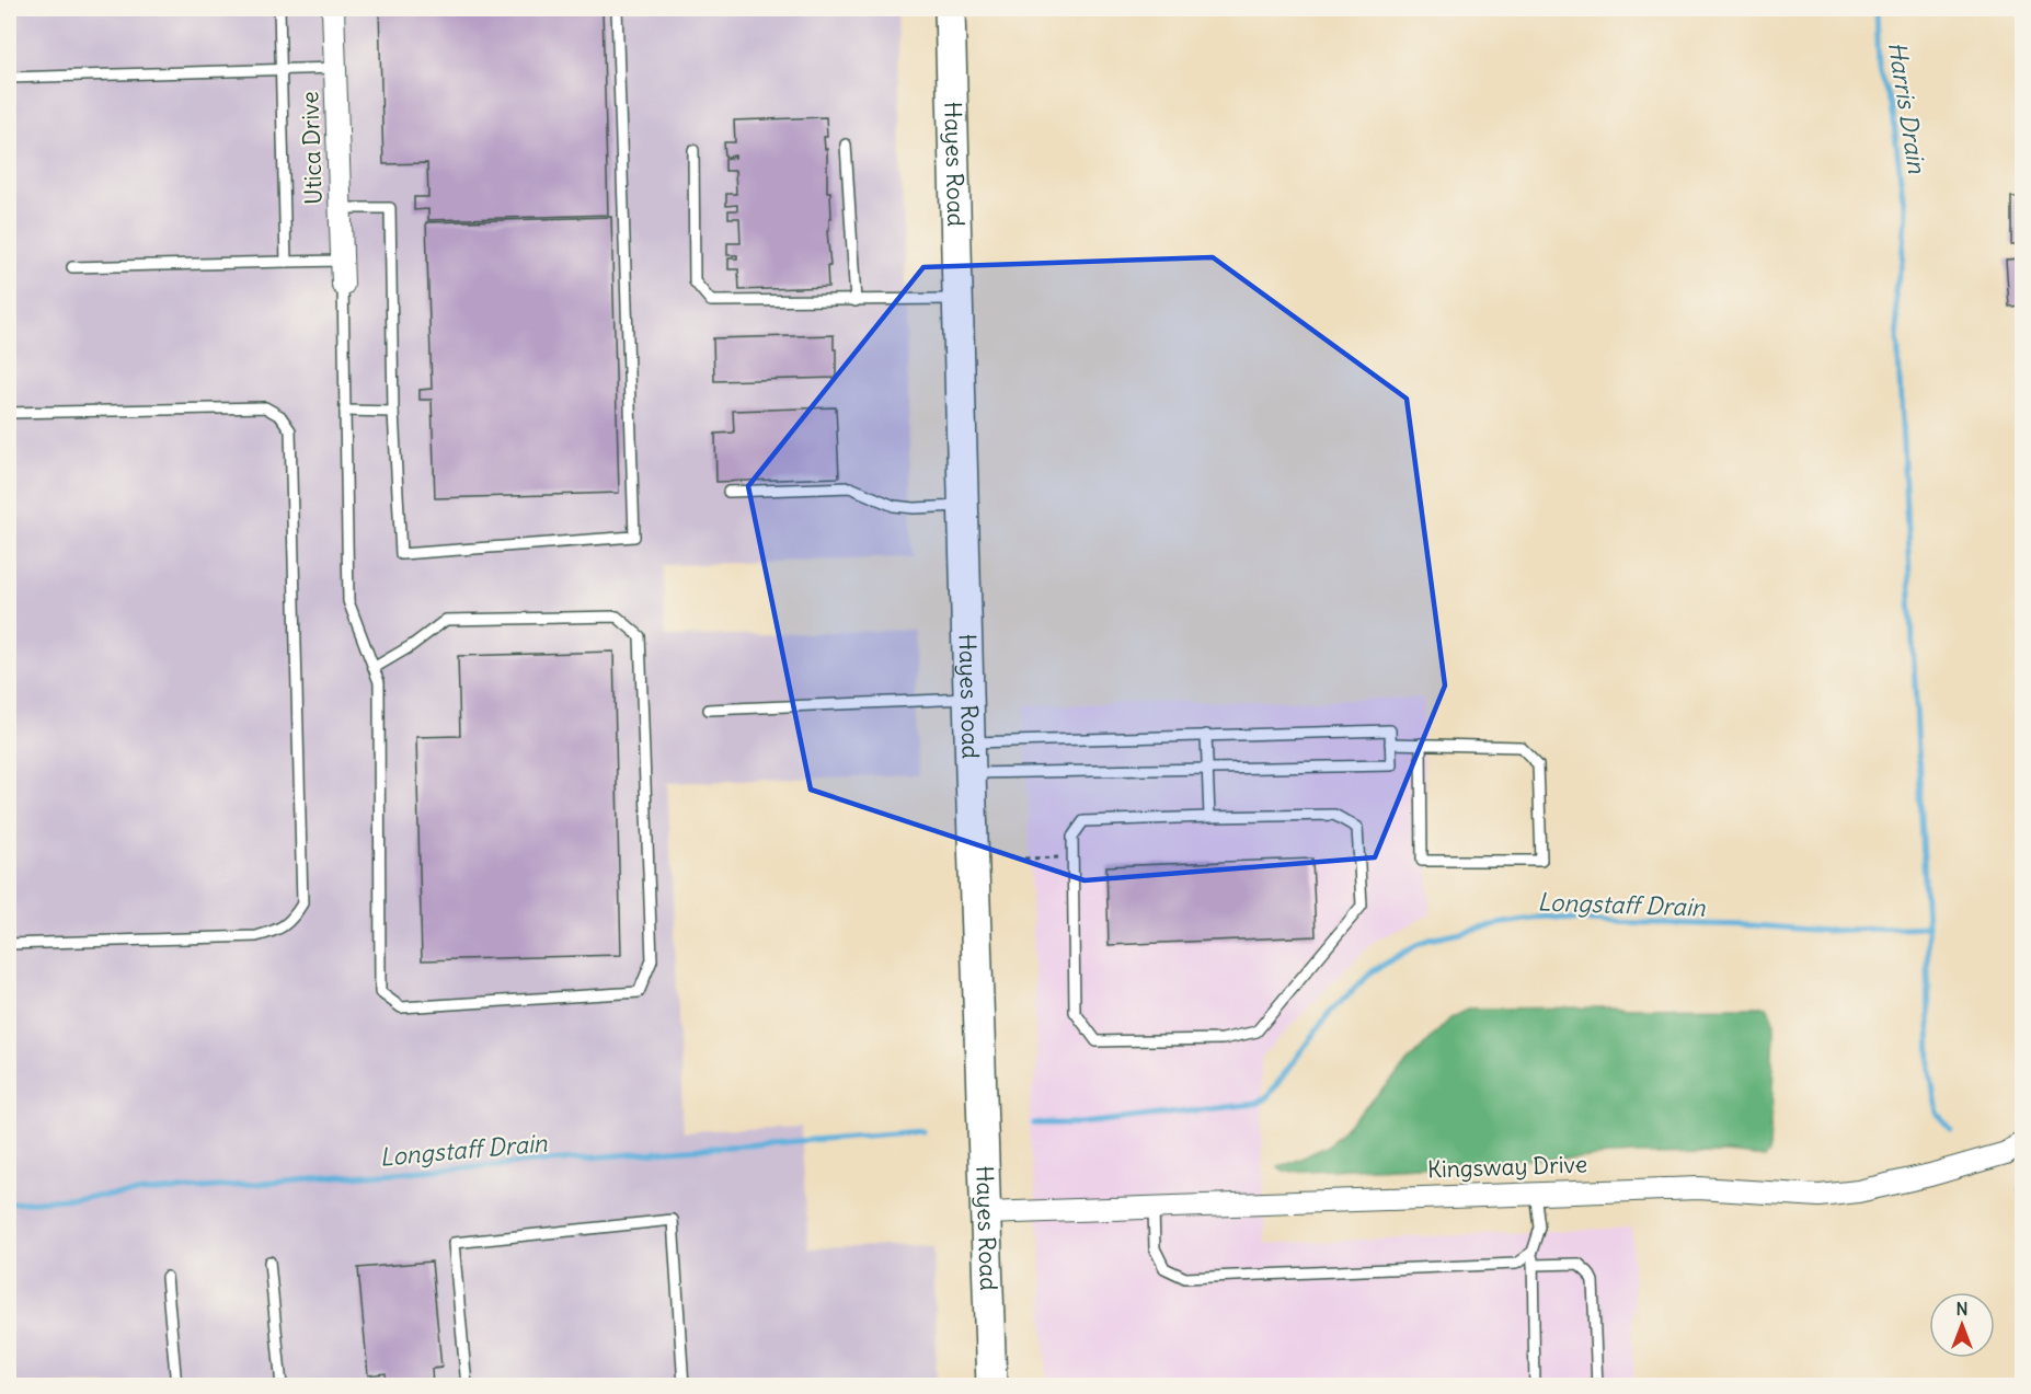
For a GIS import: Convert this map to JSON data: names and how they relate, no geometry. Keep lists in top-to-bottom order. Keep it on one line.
{"streets":{"main road":["Hayes Road"],"street":["Utica Drive","Kingsway Drive"]},"crossings":[["Hayes Road","Kingsway Drive"]],"water":["Harris Drain","Longstaff Drain"],"north":"top"}
